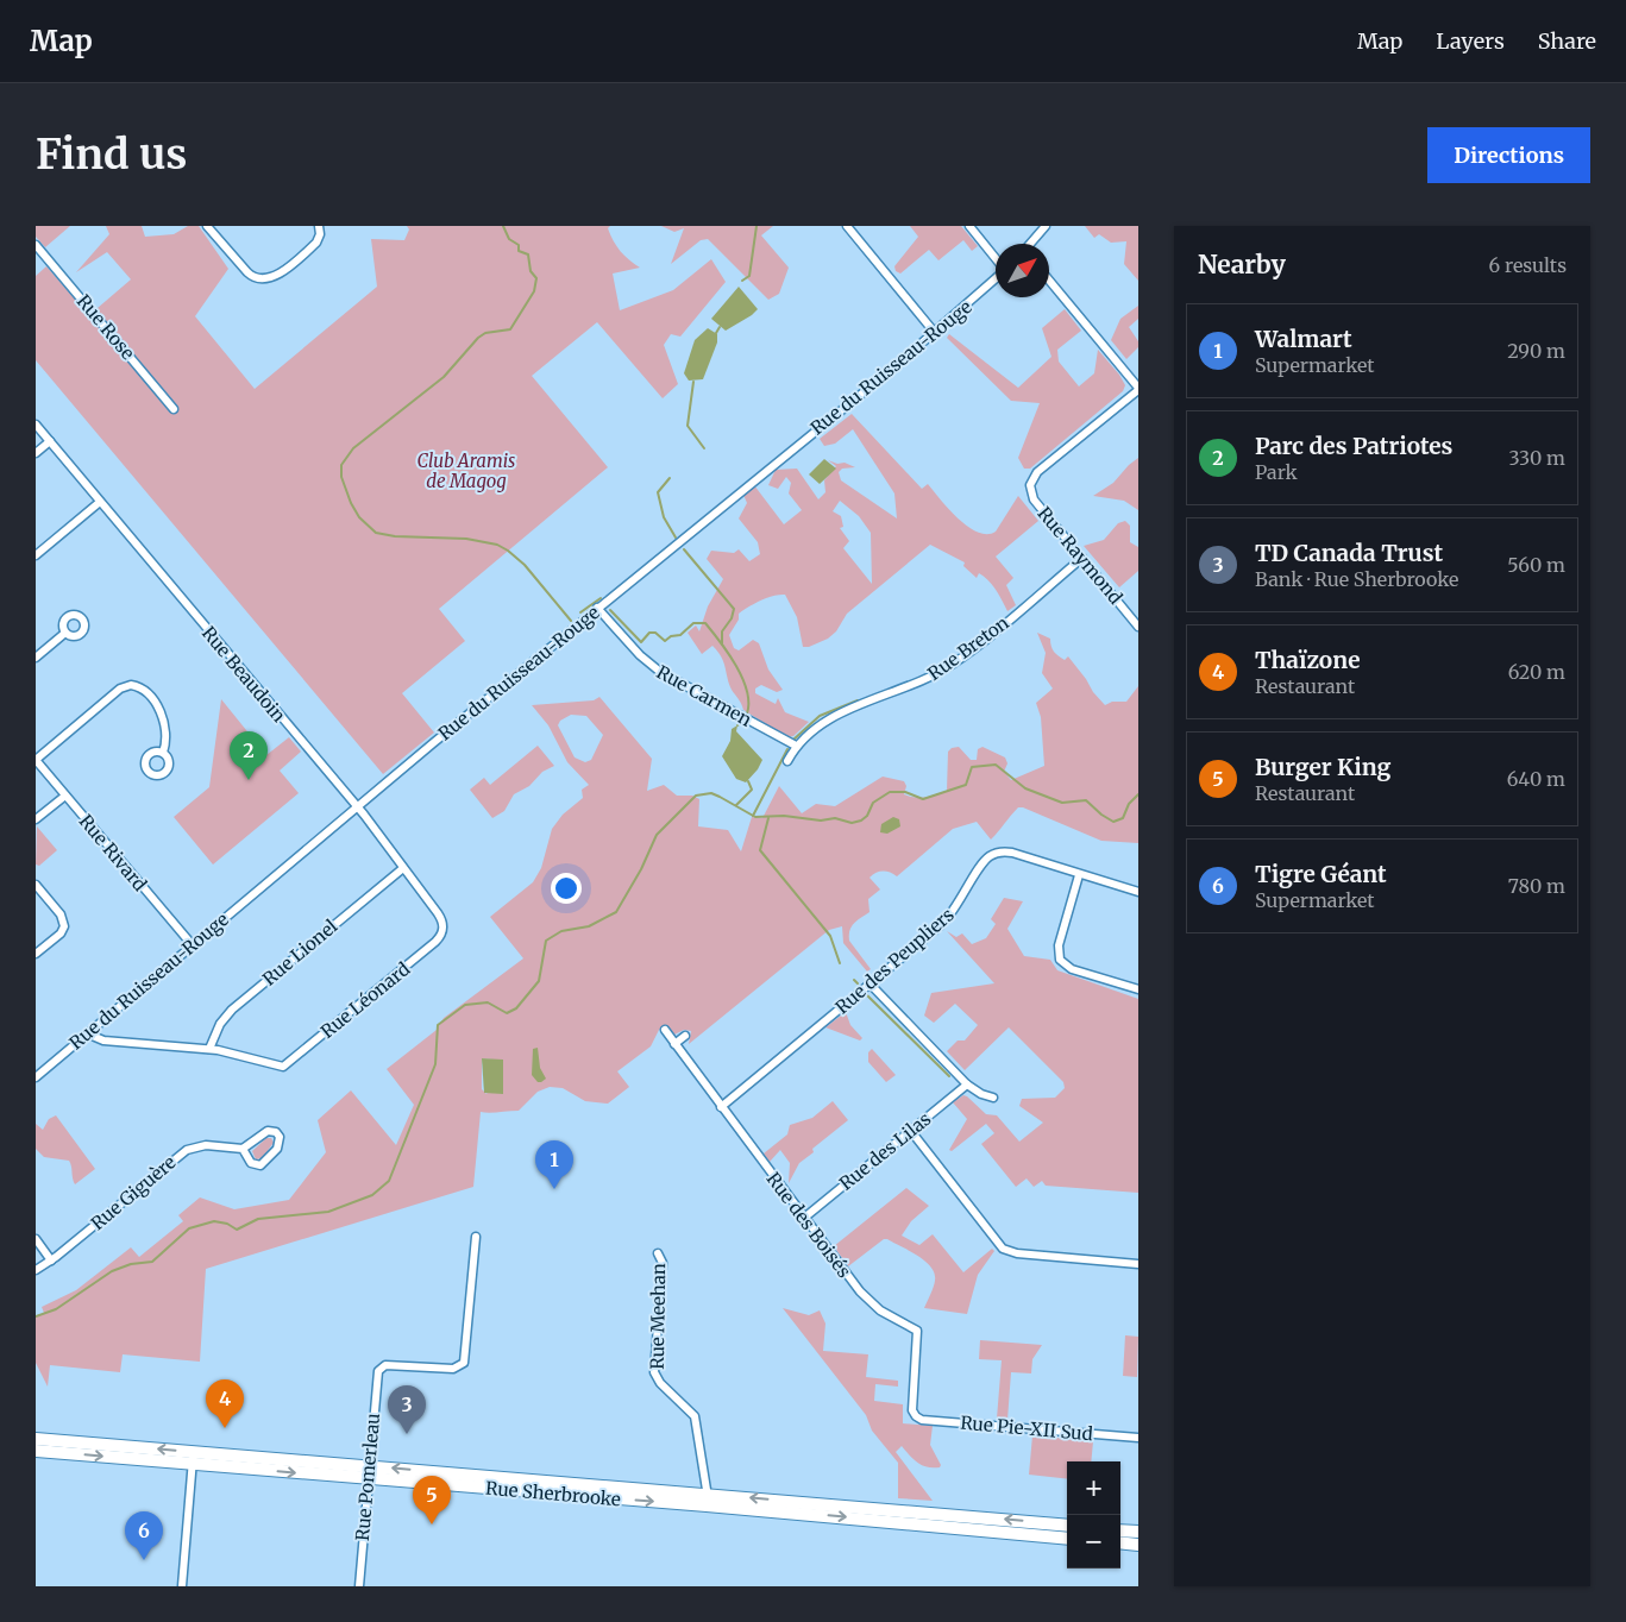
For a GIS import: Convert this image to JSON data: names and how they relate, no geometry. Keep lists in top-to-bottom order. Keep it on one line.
{"streets":{"main road":["Rue Sherbrooke"],"street":["Rue Rose","Rue du Ruisseau-Rouge","Rue Raymond","Rue Breton","Rue Beaudoin","Rue Carmen","Rue Rivard","Rue Lionel","Rue des Peupliers","Rue Léonard","Rue des Lilas","Rue Giguère","Rue des Boisés","Rue Meehan","Rue Pie-XII Sud","Rue Pomerleau"]},"crossings":[["Rue du Ruisseau-Rouge","Rue Beaudoin"],["Rue du Ruisseau-Rouge","Rue Carmen"],["Rue du Ruisseau-Rouge","Rue Rivard"],["Rue Raymond","Rue Breton"],["Rue Breton","Rue Carmen"],["Rue Beaudoin","Rue Lionel"],["Rue Beaudoin","Rue Léonard"],["Rue Lionel","Rue Léonard"],["Rue des Peupliers","Rue des Boisés"],["Rue des Lilas","Rue des Boisés"],["Rue des Boisés","Rue Pie-XII Sud"],["Rue Meehan","Rue Sherbrooke"],["Rue Pomerleau","Rue Sherbrooke"]],"parks":["Club Aramis de Magog"],"north":"top right","page":{"header":"Map","nav":["Map","Layers","Share"],"buttons":"Directions","title":"Find us","heading":["Nearby","6 results"],"list":[{"mark":"1","name":"Walmart","note":"Supermarket","value":"290 m"},{"mark":"2","name":"Parc des Patriotes","note":"Park","value":"330 m"},{"mark":"3","name":"TD Canada Trust","note":"Bank · Rue Sherbrooke","value":"560 m"},{"mark":"4","name":"Thaïzone","note":"Restaurant","value":"620 m"},{"mark":"5","name":"Burger King","note":"Restaurant","value":"640 m"},{"mark":"6","name":"Tigre Géant","note":"Supermarket","value":"780 m"}],"pins":["2","1","4","3","5","6"],"map_buttons":["+","−"]}}
